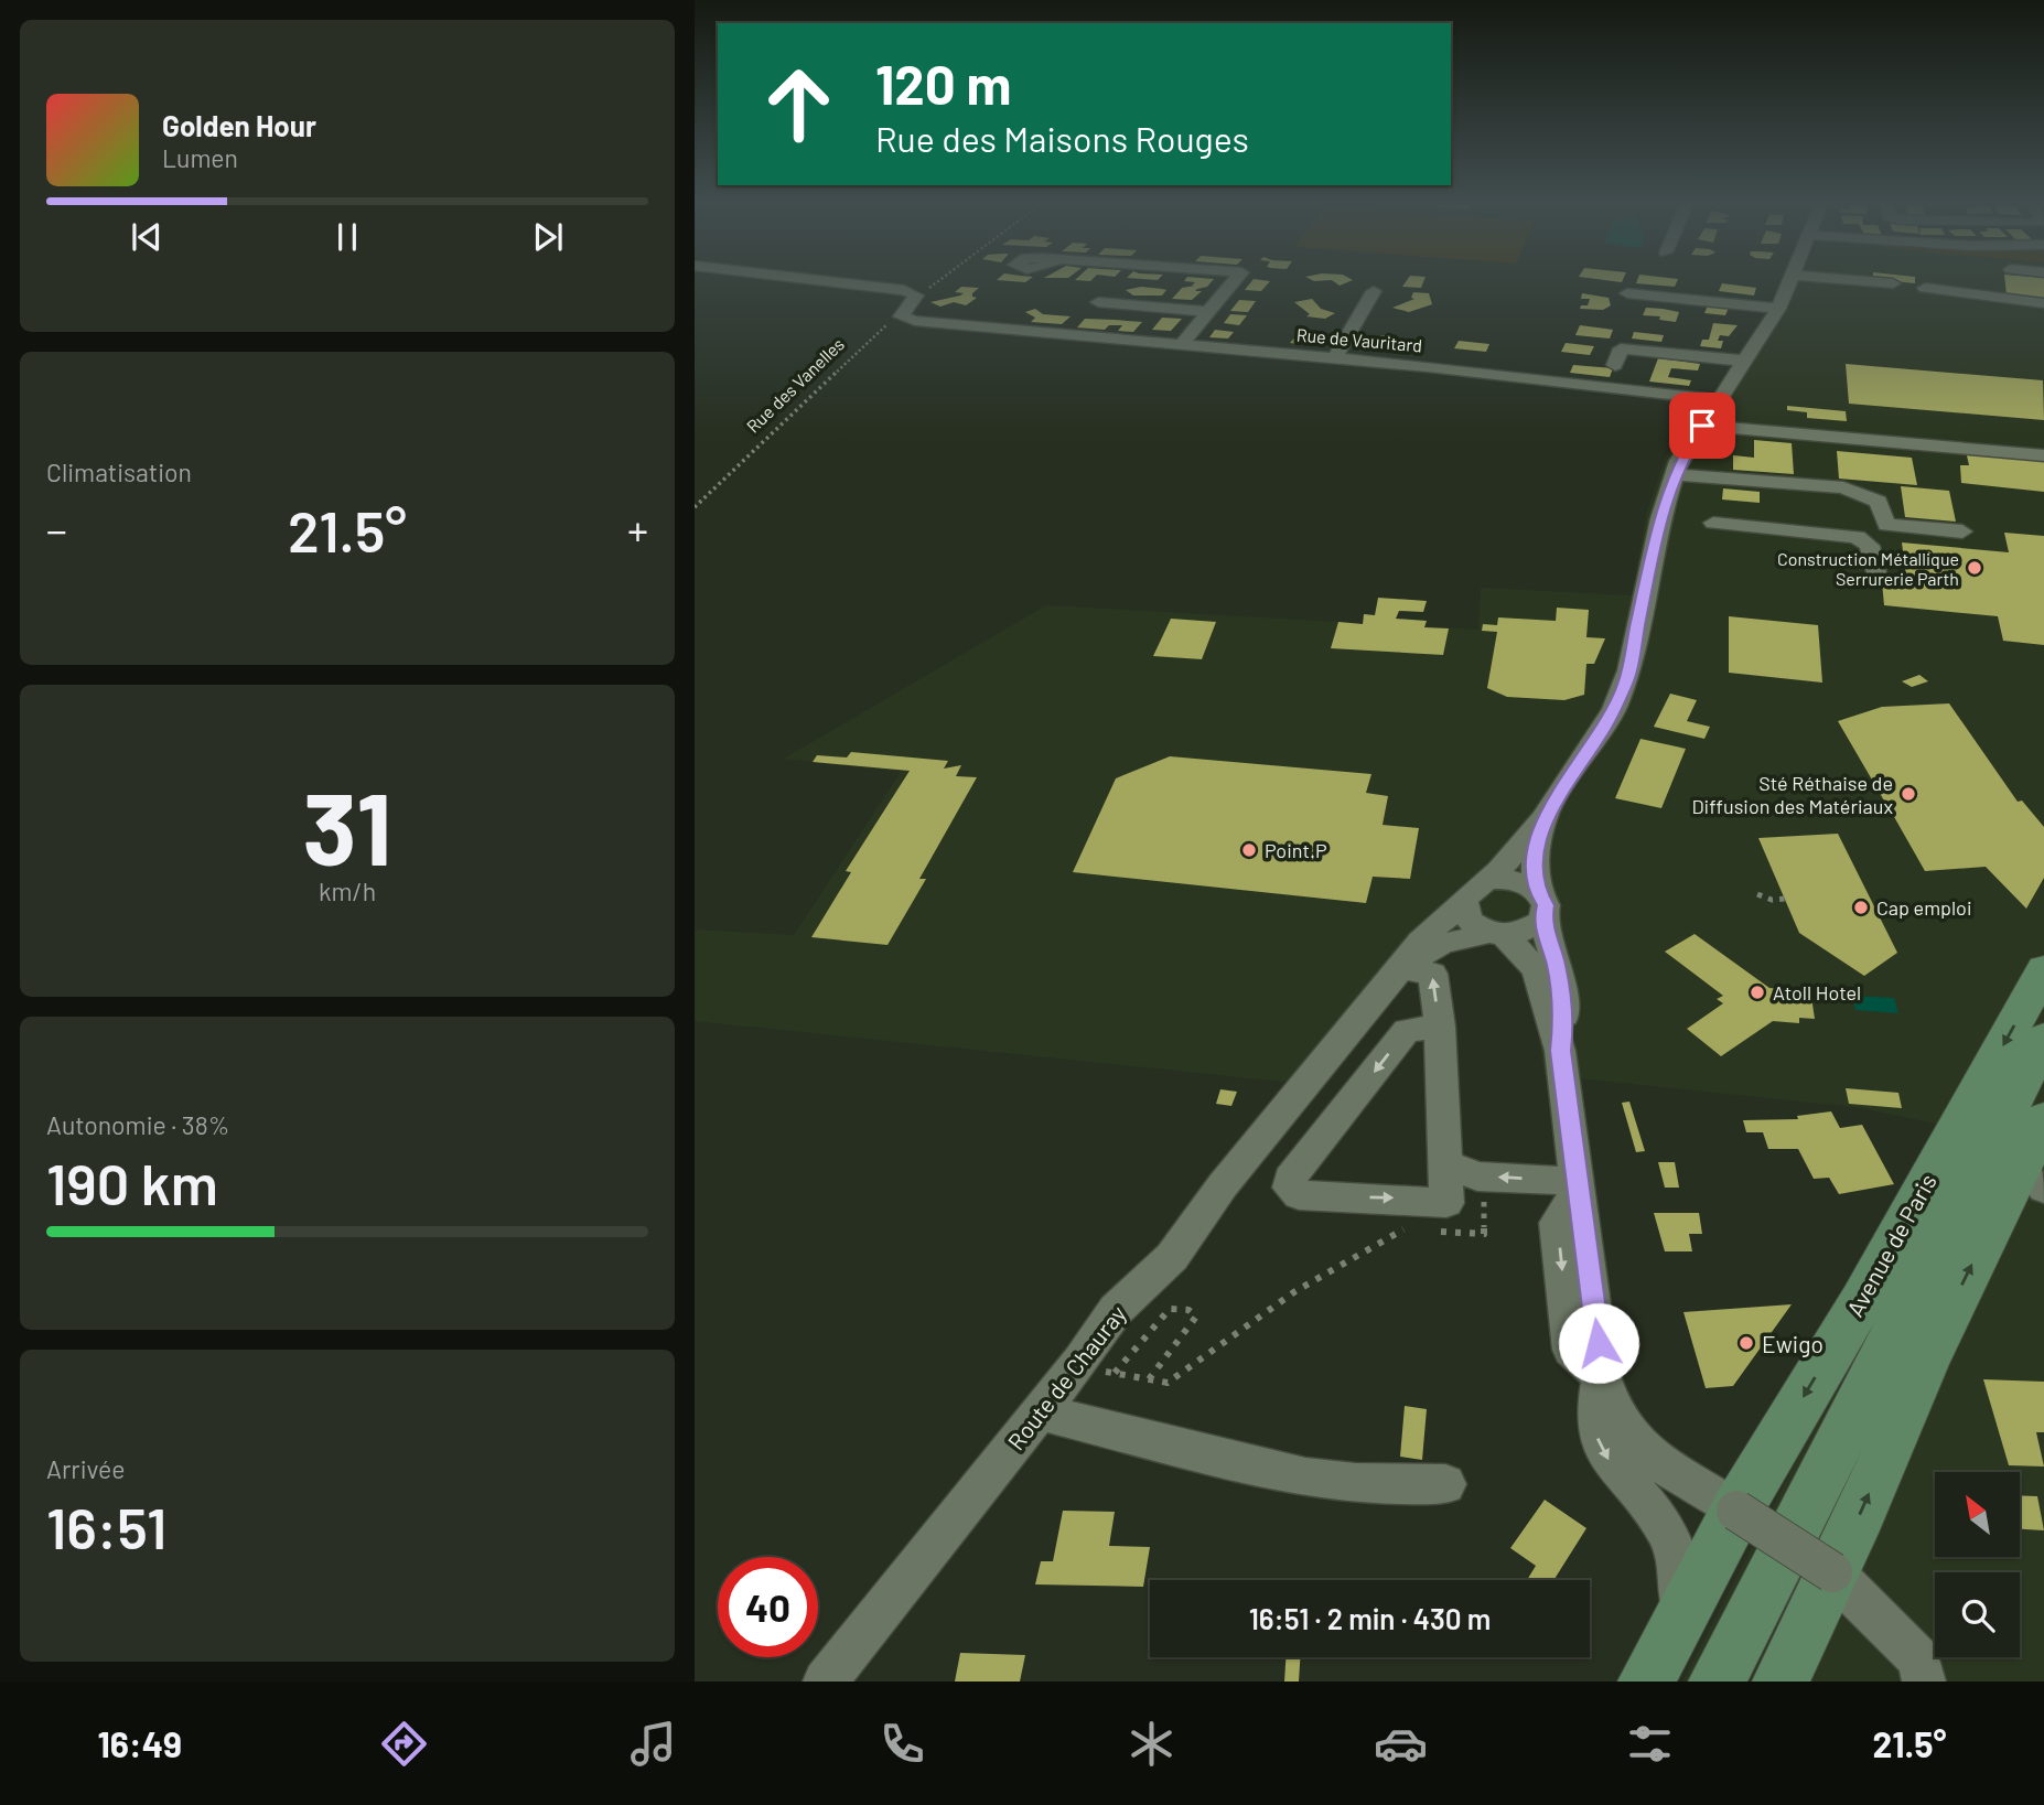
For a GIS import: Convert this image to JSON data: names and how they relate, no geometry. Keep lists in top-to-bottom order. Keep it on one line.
{"streets":{"main road":["Avenue de Paris"],"street":["Rue de Vauritard","Route de Chauray"],"path":["Rue des Vanelles"]},"crossings":[["Rue de Vauritard","Rue des Vanelles"]],"places":["Construction Métallique Serrurerie Parth","Sté Réthaise de Diffusion des Matériaux","Point.P","Cap emploi","Atoll Hotel","Ewigo"],"north":"top left","page":{"turn":["120 m","Rue des Maisons Rouges"],"song":["Golden Hour","Lumen"],"tile":["Climatisation",["31","km/h"],["Autonomie · 38%","190 km"],["Arrivée","16:51"]],"heat":["−","21.5°","+"],"limit":"40","trip":"16:51 · 2 min · 430 m","tabs":["16:49","21.5°"]}}
